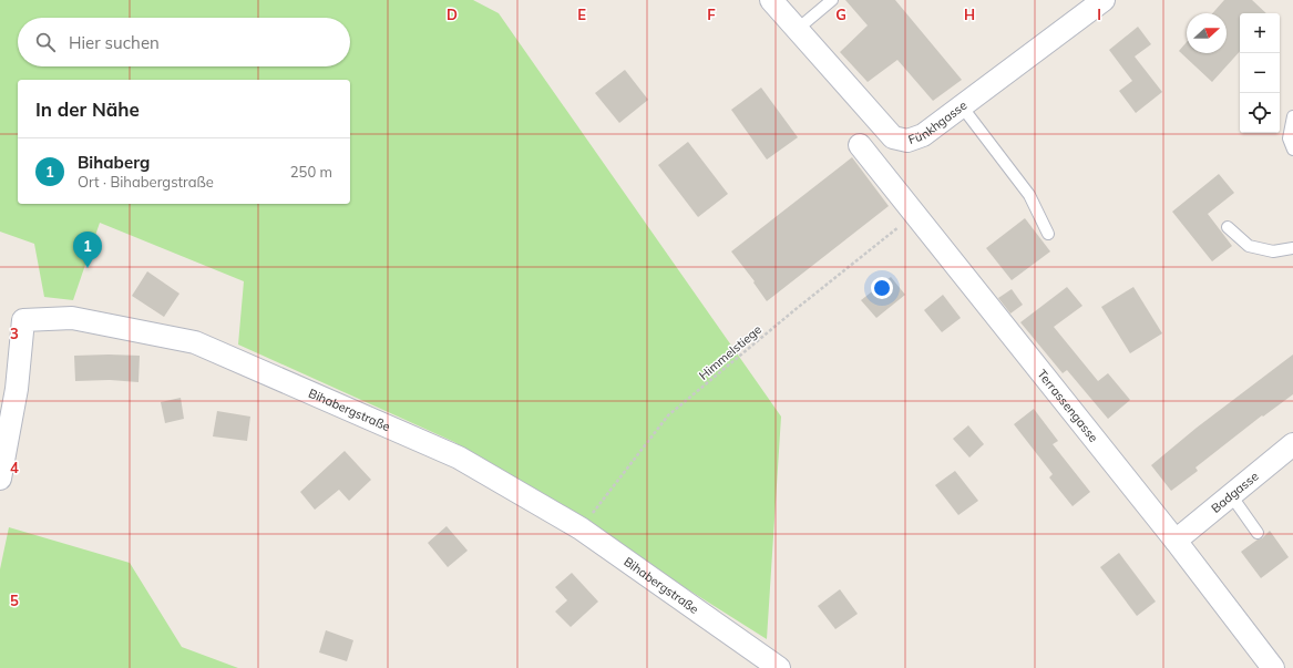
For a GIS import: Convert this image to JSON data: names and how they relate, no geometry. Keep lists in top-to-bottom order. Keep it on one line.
{"streets":{"street":["Fünkhgasse","Terrassengasse","Bihabergstraße","Badgasse"],"path":["Himmelstiege"]},"crossings":[["Himmelstiege","Terrassengasse"],["Himmelstiege","Bihabergstraße"],["Terrassengasse","Badgasse"]],"north":"right","page":{"map_buttons":["+","−"],"search":"Hier suchen","heading":"In der Nähe","list":[{"mark":"1","name":"Bihaberg","note":"Ort · Bihabergstraße","value":"250 m"}],"pins":"1"},"grid":{"columns":["D","E","F","G","H","I"],"rows":["3","4","5"]}}
